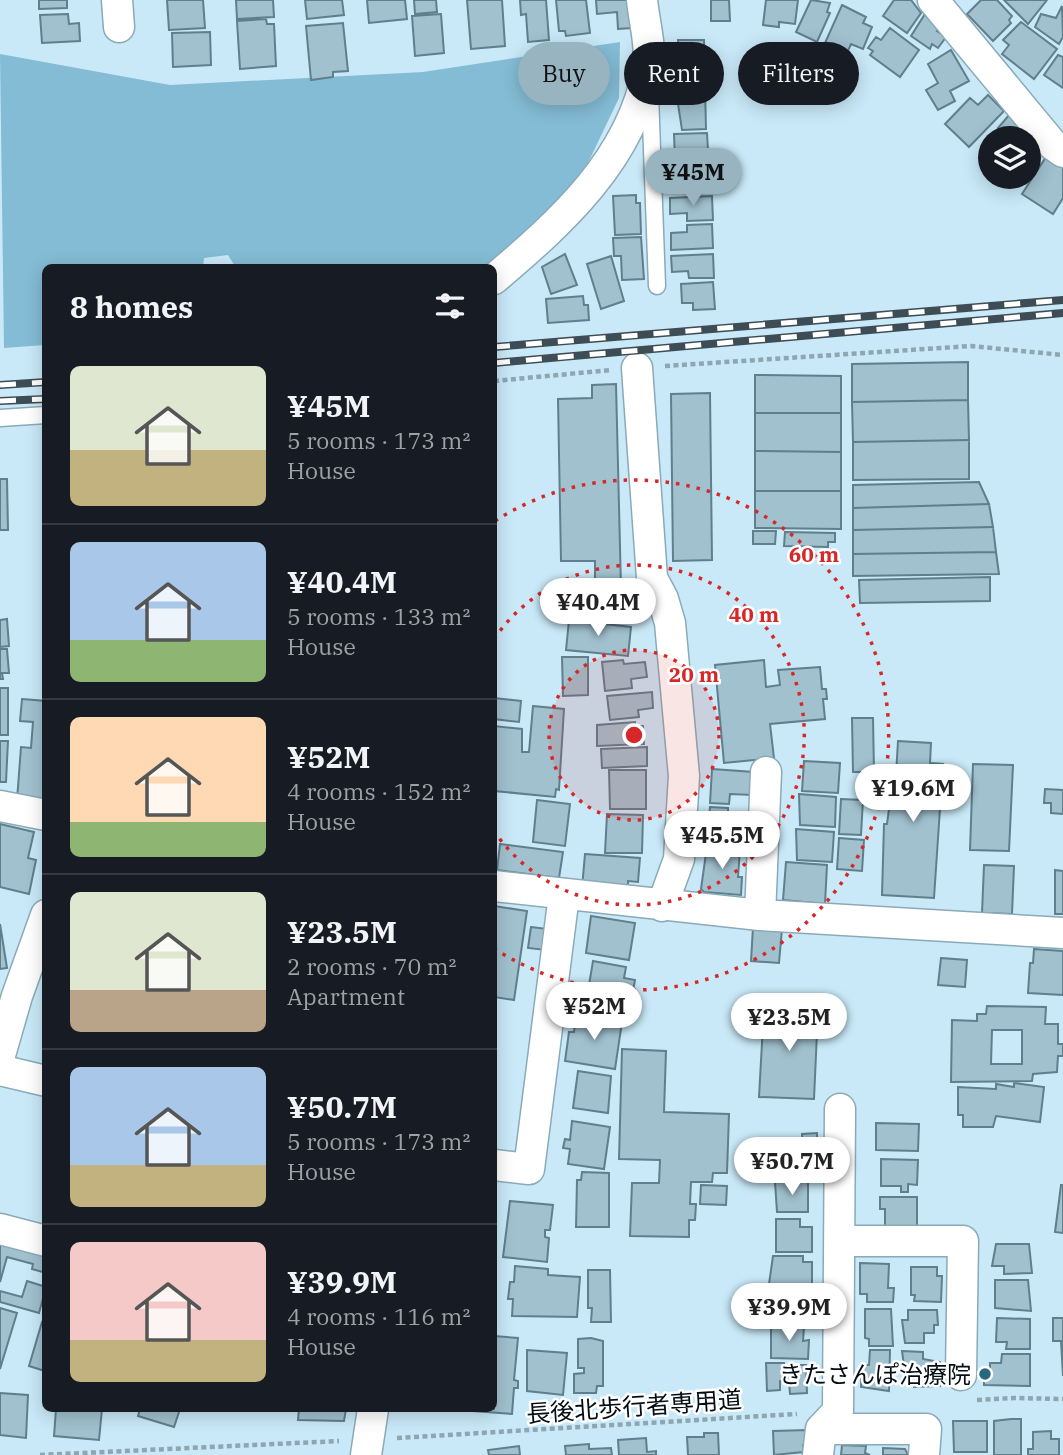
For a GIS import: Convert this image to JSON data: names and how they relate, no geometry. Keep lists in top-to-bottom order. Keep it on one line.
{"streets":{"path":["長後北歩行者専用道"]},"places":["きたさんぽ治療院"],"page":{"chip":["Buy","Rent","Filters"],"price":["¥45M","¥40.4M","¥19.6M","¥45.5M","¥52M","¥23.5M","¥50.7M","¥39.9M"],"heading":"8 homes","list":[{"name":"¥45M","note":"5 rooms · 173 m² · House"},{"name":"¥40.4M","note":"5 rooms · 133 m² · House"},{"name":"¥52M","note":"4 rooms · 152 m² · House"},{"name":"¥23.5M","note":"2 rooms · 70 m² · Apartment"},{"name":"¥50.7M","note":"5 rooms · 173 m² · House"},{"name":"¥39.9M","note":"4 rooms · 116 m² · House"}]},"rings":["60 m","40 m","20 m"]}
